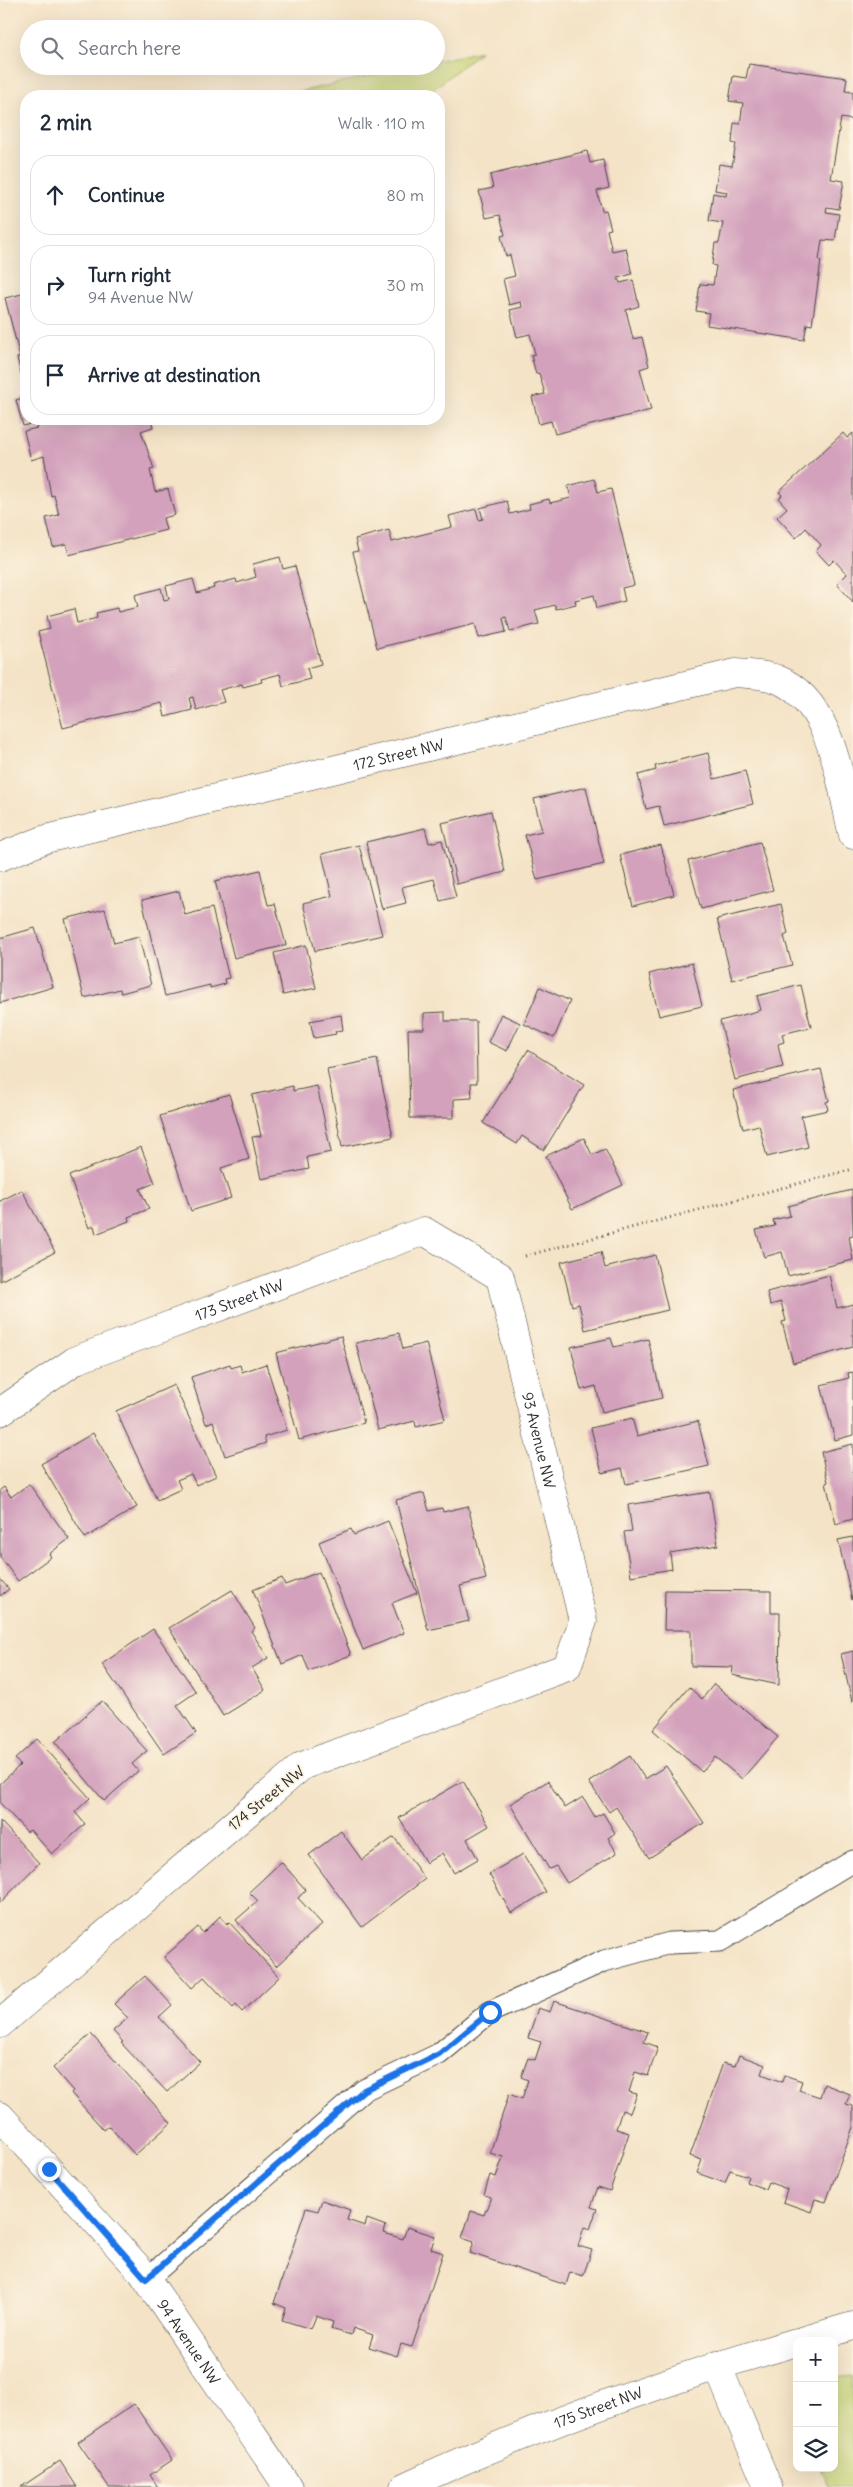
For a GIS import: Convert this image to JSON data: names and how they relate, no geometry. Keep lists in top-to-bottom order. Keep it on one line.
{"streets":{"street":["172 Street NW","173 Street NW","93 Avenue NW","174 Street NW","94 Avenue NW","175 Street NW"]},"crossings":[["173 Street NW","93 Avenue NW"],["93 Avenue NW","174 Street NW"]],"page":{"search":"Search here","heading":["2 min","Walk · 110 m"],"list":[["Continue","80 m"],["Turn right","94 Avenue NW","30 m"],"Arrive at destination"],"map_buttons":["+","−"]}}
